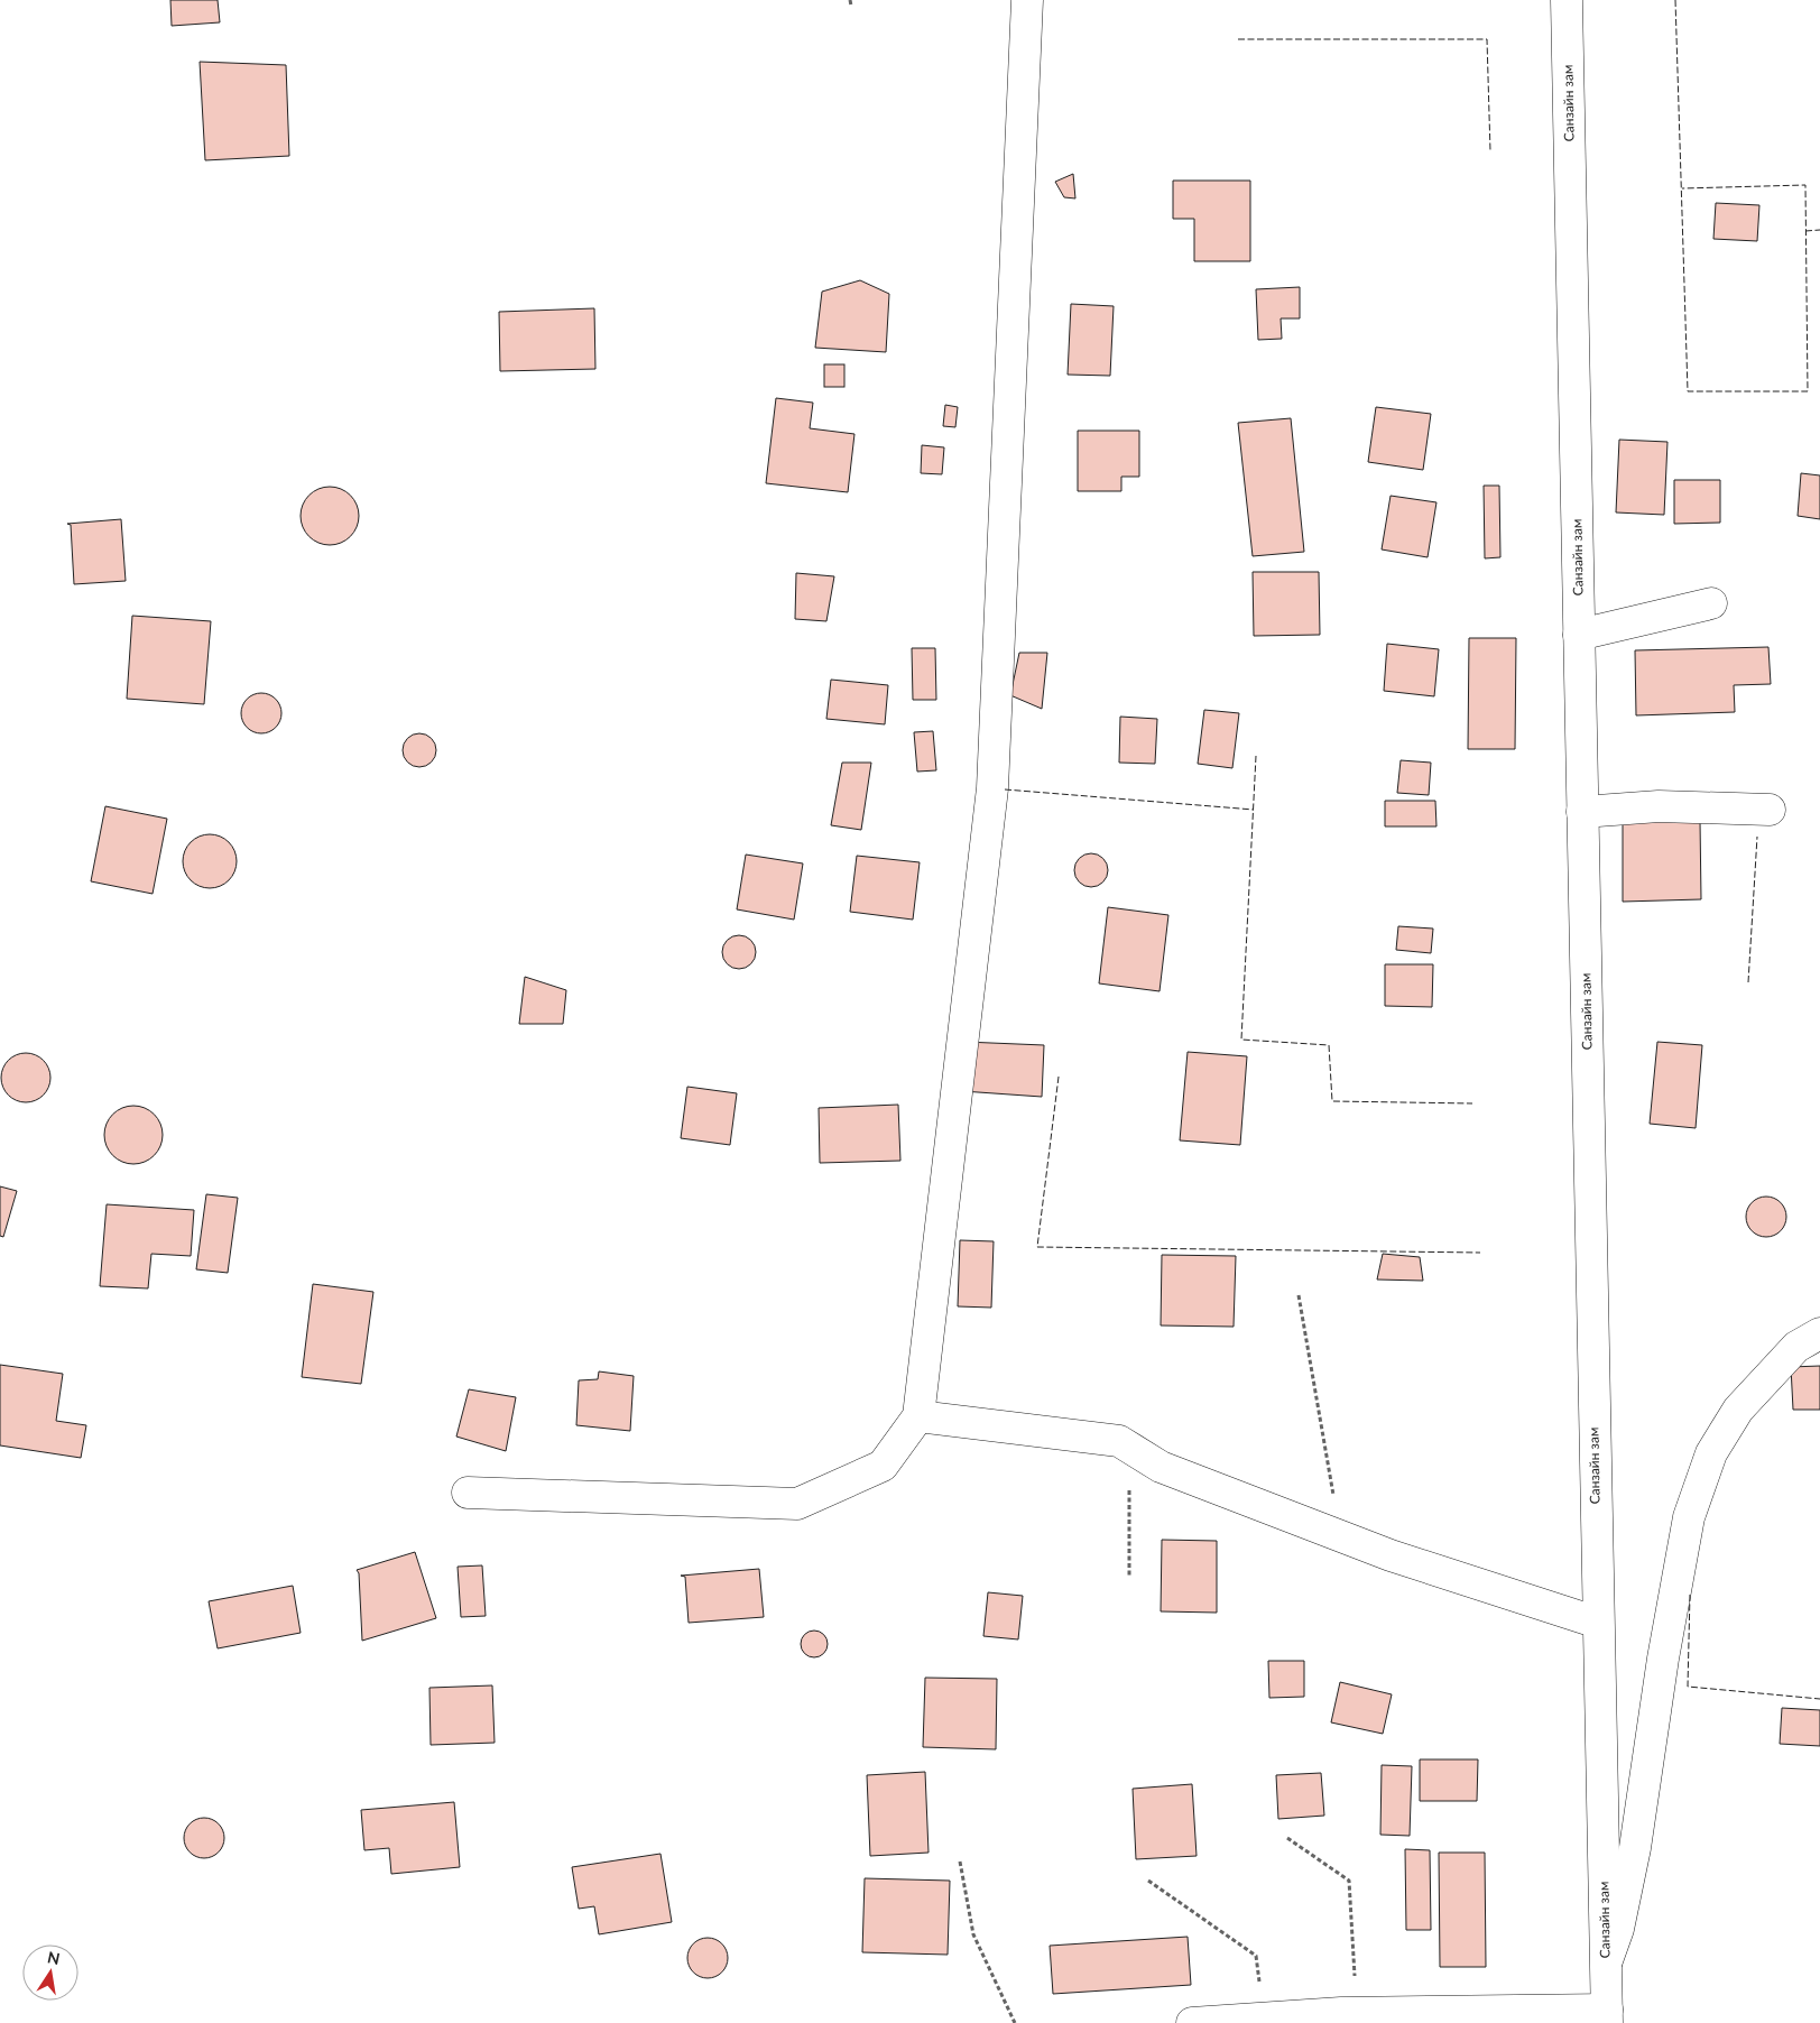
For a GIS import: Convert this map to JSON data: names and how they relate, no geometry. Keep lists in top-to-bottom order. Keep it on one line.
{"streets":{"street":["Санзайн зам"]},"north":"top"}
